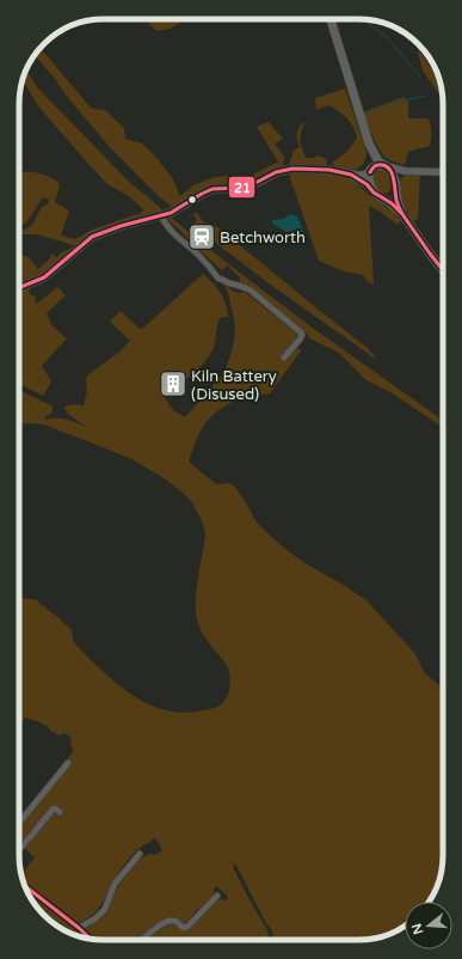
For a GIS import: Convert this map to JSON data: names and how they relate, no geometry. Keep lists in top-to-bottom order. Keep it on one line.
{"places":{"station":["Betchworth"],"building":["Kiln Battery (Disused)"]},"lines":["transit line 21"],"north":"left"}
